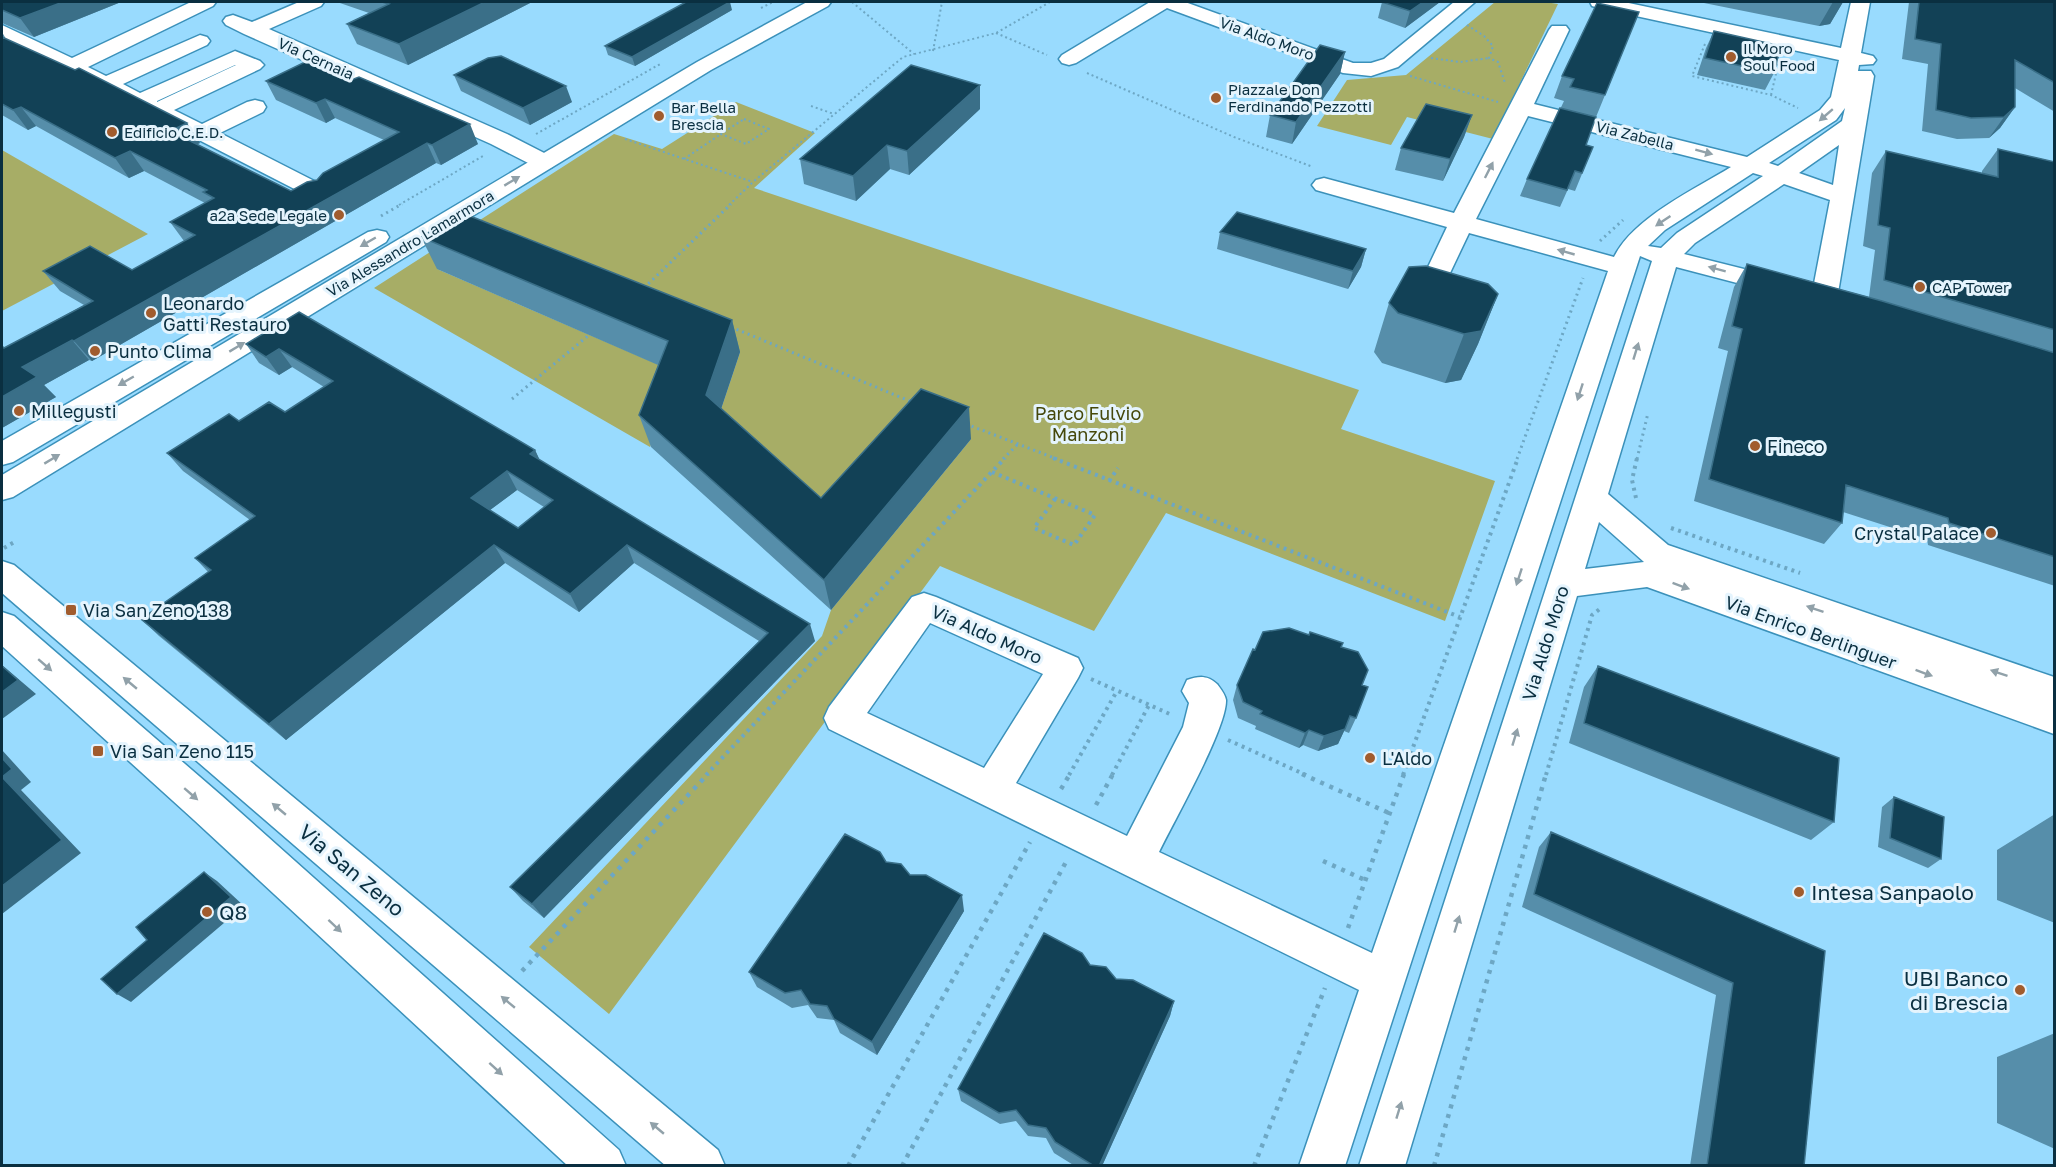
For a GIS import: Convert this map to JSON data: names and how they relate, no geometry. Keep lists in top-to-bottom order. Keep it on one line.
{"streets":{"street":["Via Aldo Moro","Via Cernaia","Via Zabella","Via Alessandro Lamarmora","Via Enrico Berlinguer","Via San Zeno"]},"crossings":[["Via Aldo Moro","Via Zabella"],["Via Aldo Moro","Via Enrico Berlinguer"],["Via Cernaia","Via Alessandro Lamarmora"]],"parks":["Parco Fulvio Manzoni"],"places":{"other":["Il Moro Soul Food","Piazzale Don Ferdinando Pezzotti","Bar Bella Brescia","Edificio C.E.D.","a2a Sede Legale","CAP Tower","Leonardo Gatti Restauro","Punto Clima","Millegusti","Fineco","Crystal Palace","L'Aldo","Intesa Sanpaolo","Q8","UBI Banco di Brescia"],"transit":["Via San Zeno 138","Via San Zeno 115"]}}
